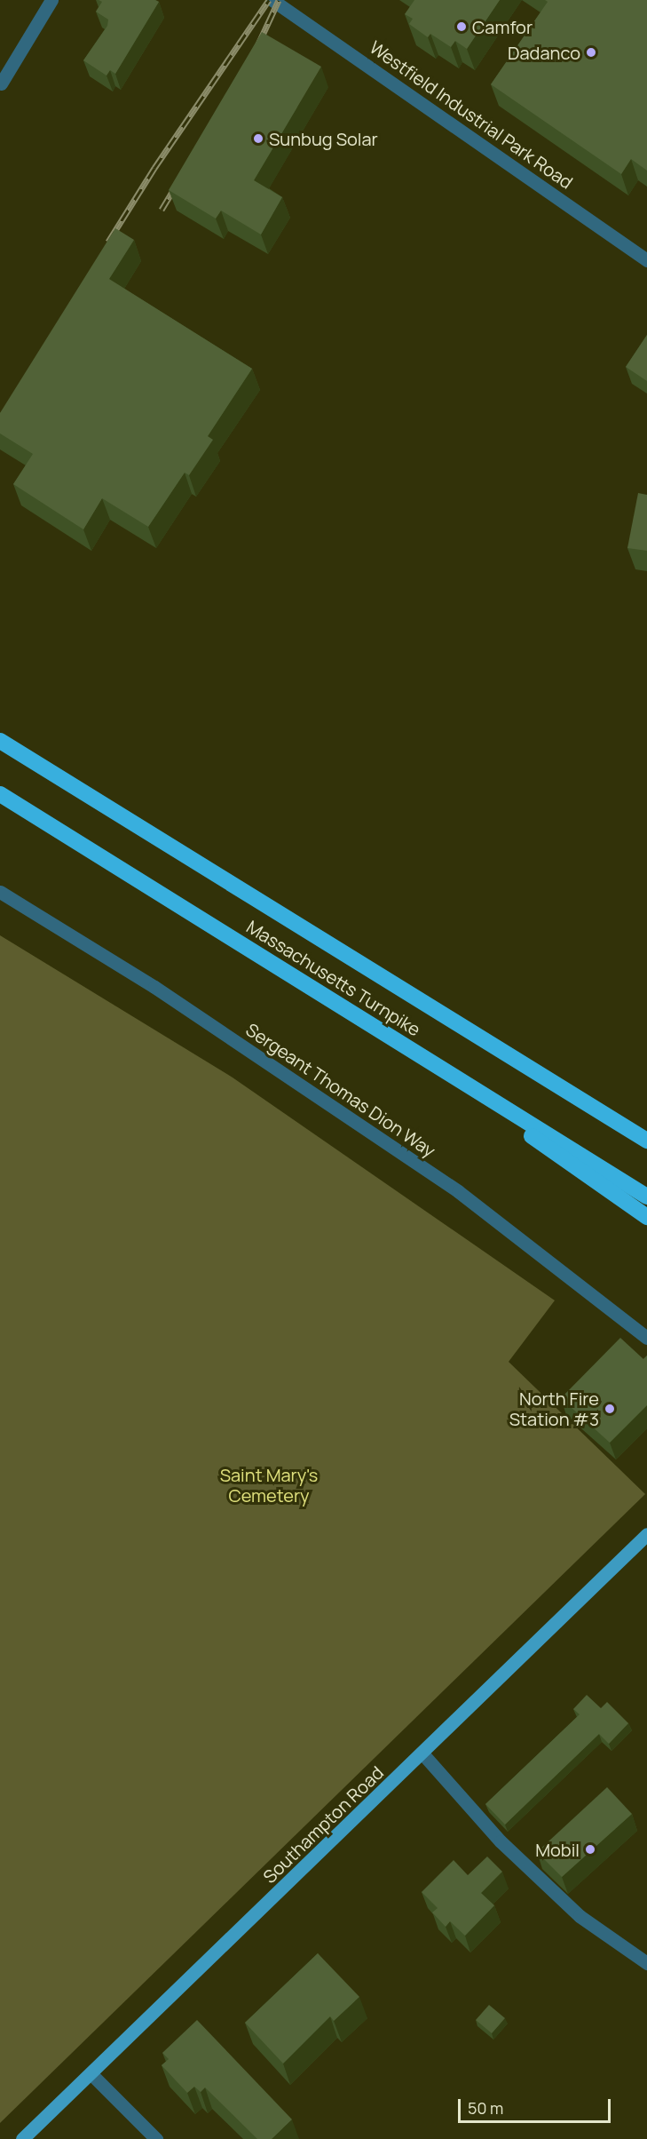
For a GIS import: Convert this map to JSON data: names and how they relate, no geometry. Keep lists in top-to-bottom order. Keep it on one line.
{"streets":{"highway":["Massachusetts Turnpike"],"main road":["Southampton Road"],"street":["Westfield Industrial Park Road","Sergeant Thomas Dion Way"]},"parks":["Saint Mary's Cemetery"],"places":["Camfor","Dadanco","Sunbug Solar","North Fire Station #3","Mobil"],"scale_bar":"50 m"}
